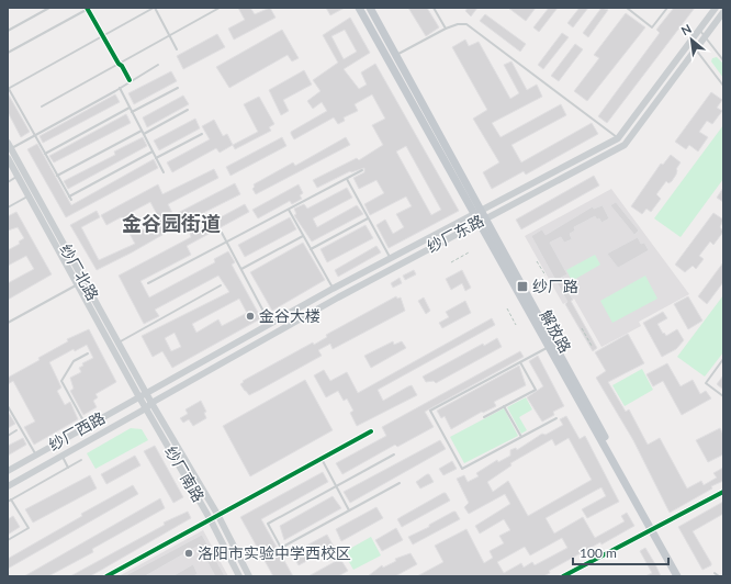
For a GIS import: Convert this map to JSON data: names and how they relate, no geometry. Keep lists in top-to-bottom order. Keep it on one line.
{"streets":{"main road":["纱厂东路","纱厂北路","解放路","纱厂西路","纱厂南路"]},"crossings":[["纱厂东路","纱厂北路"],["纱厂东路","解放路"],["纱厂东路","纱厂西路"],["纱厂东路","纱厂南路"],["纱厂北路","纱厂西路"],["纱厂北路","纱厂南路"],["纱厂西路","纱厂南路"]],"districts":["金谷园街道"],"places":{"transit":["纱厂路"],"other":["金谷大楼","洛阳市实验中学西校区"]},"scale_bar":"100 m","north":"top left"}
